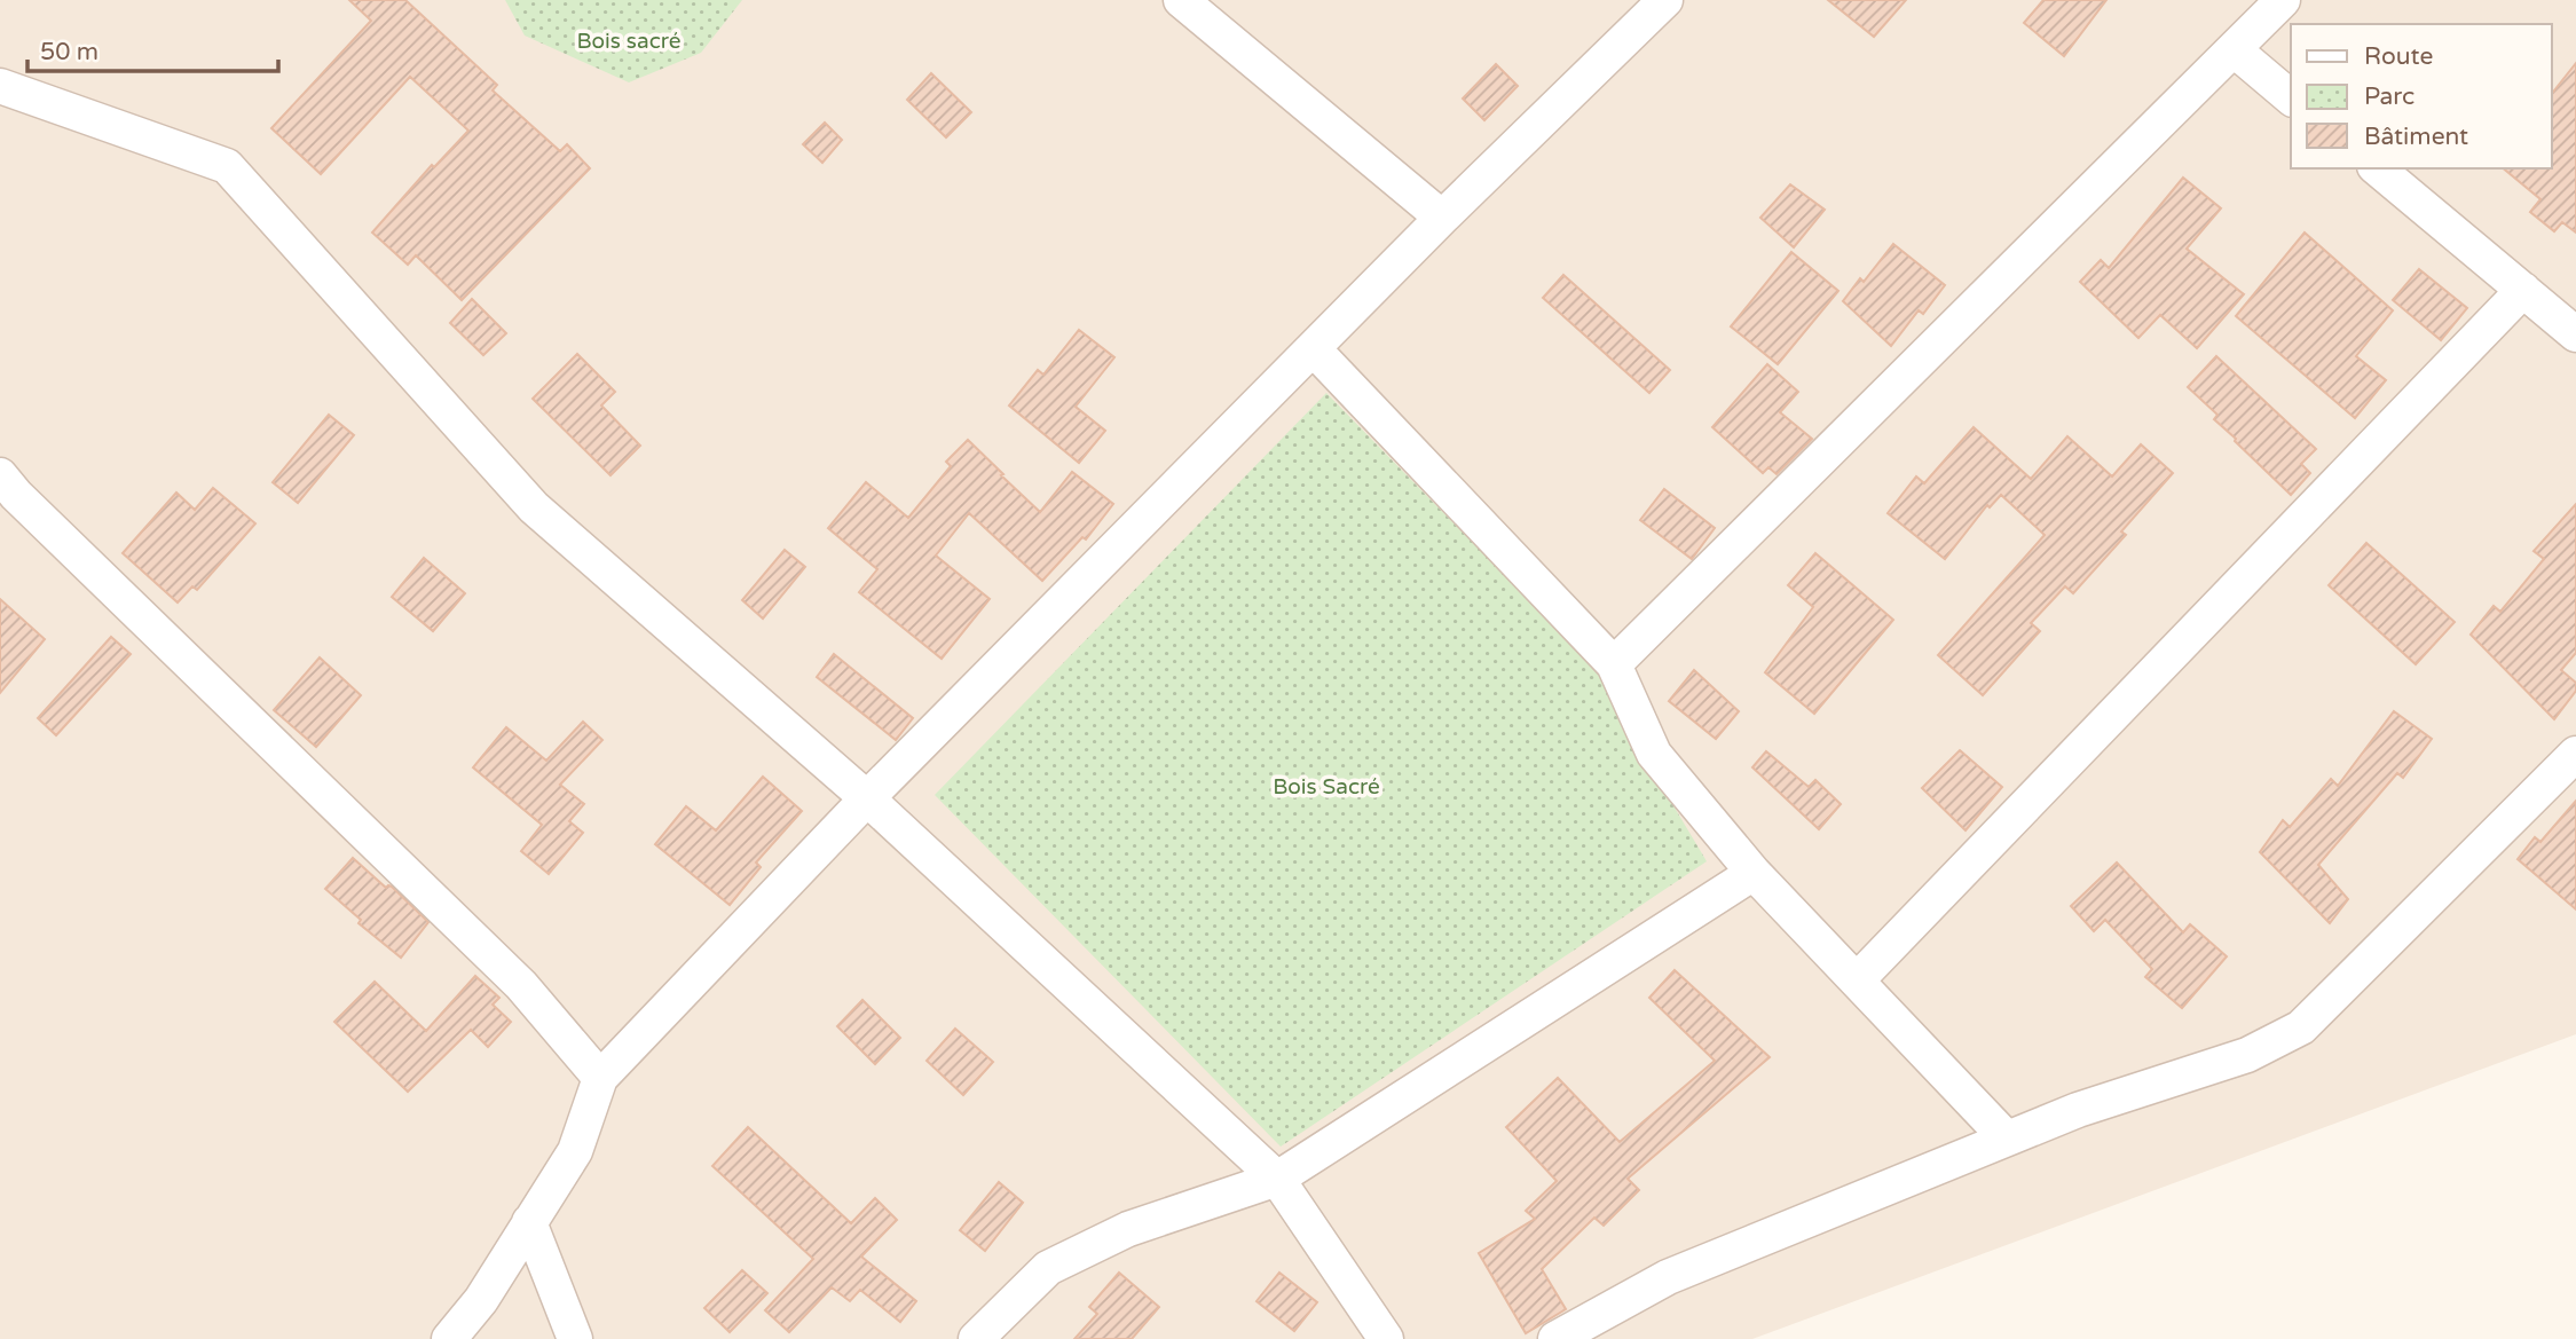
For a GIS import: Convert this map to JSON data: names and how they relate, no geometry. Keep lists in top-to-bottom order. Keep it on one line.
{"parks":["Bois sacré","Bois Sacré"],"legend":["Route","Parc","Bâtiment"],"scale_bar":"50 m"}
